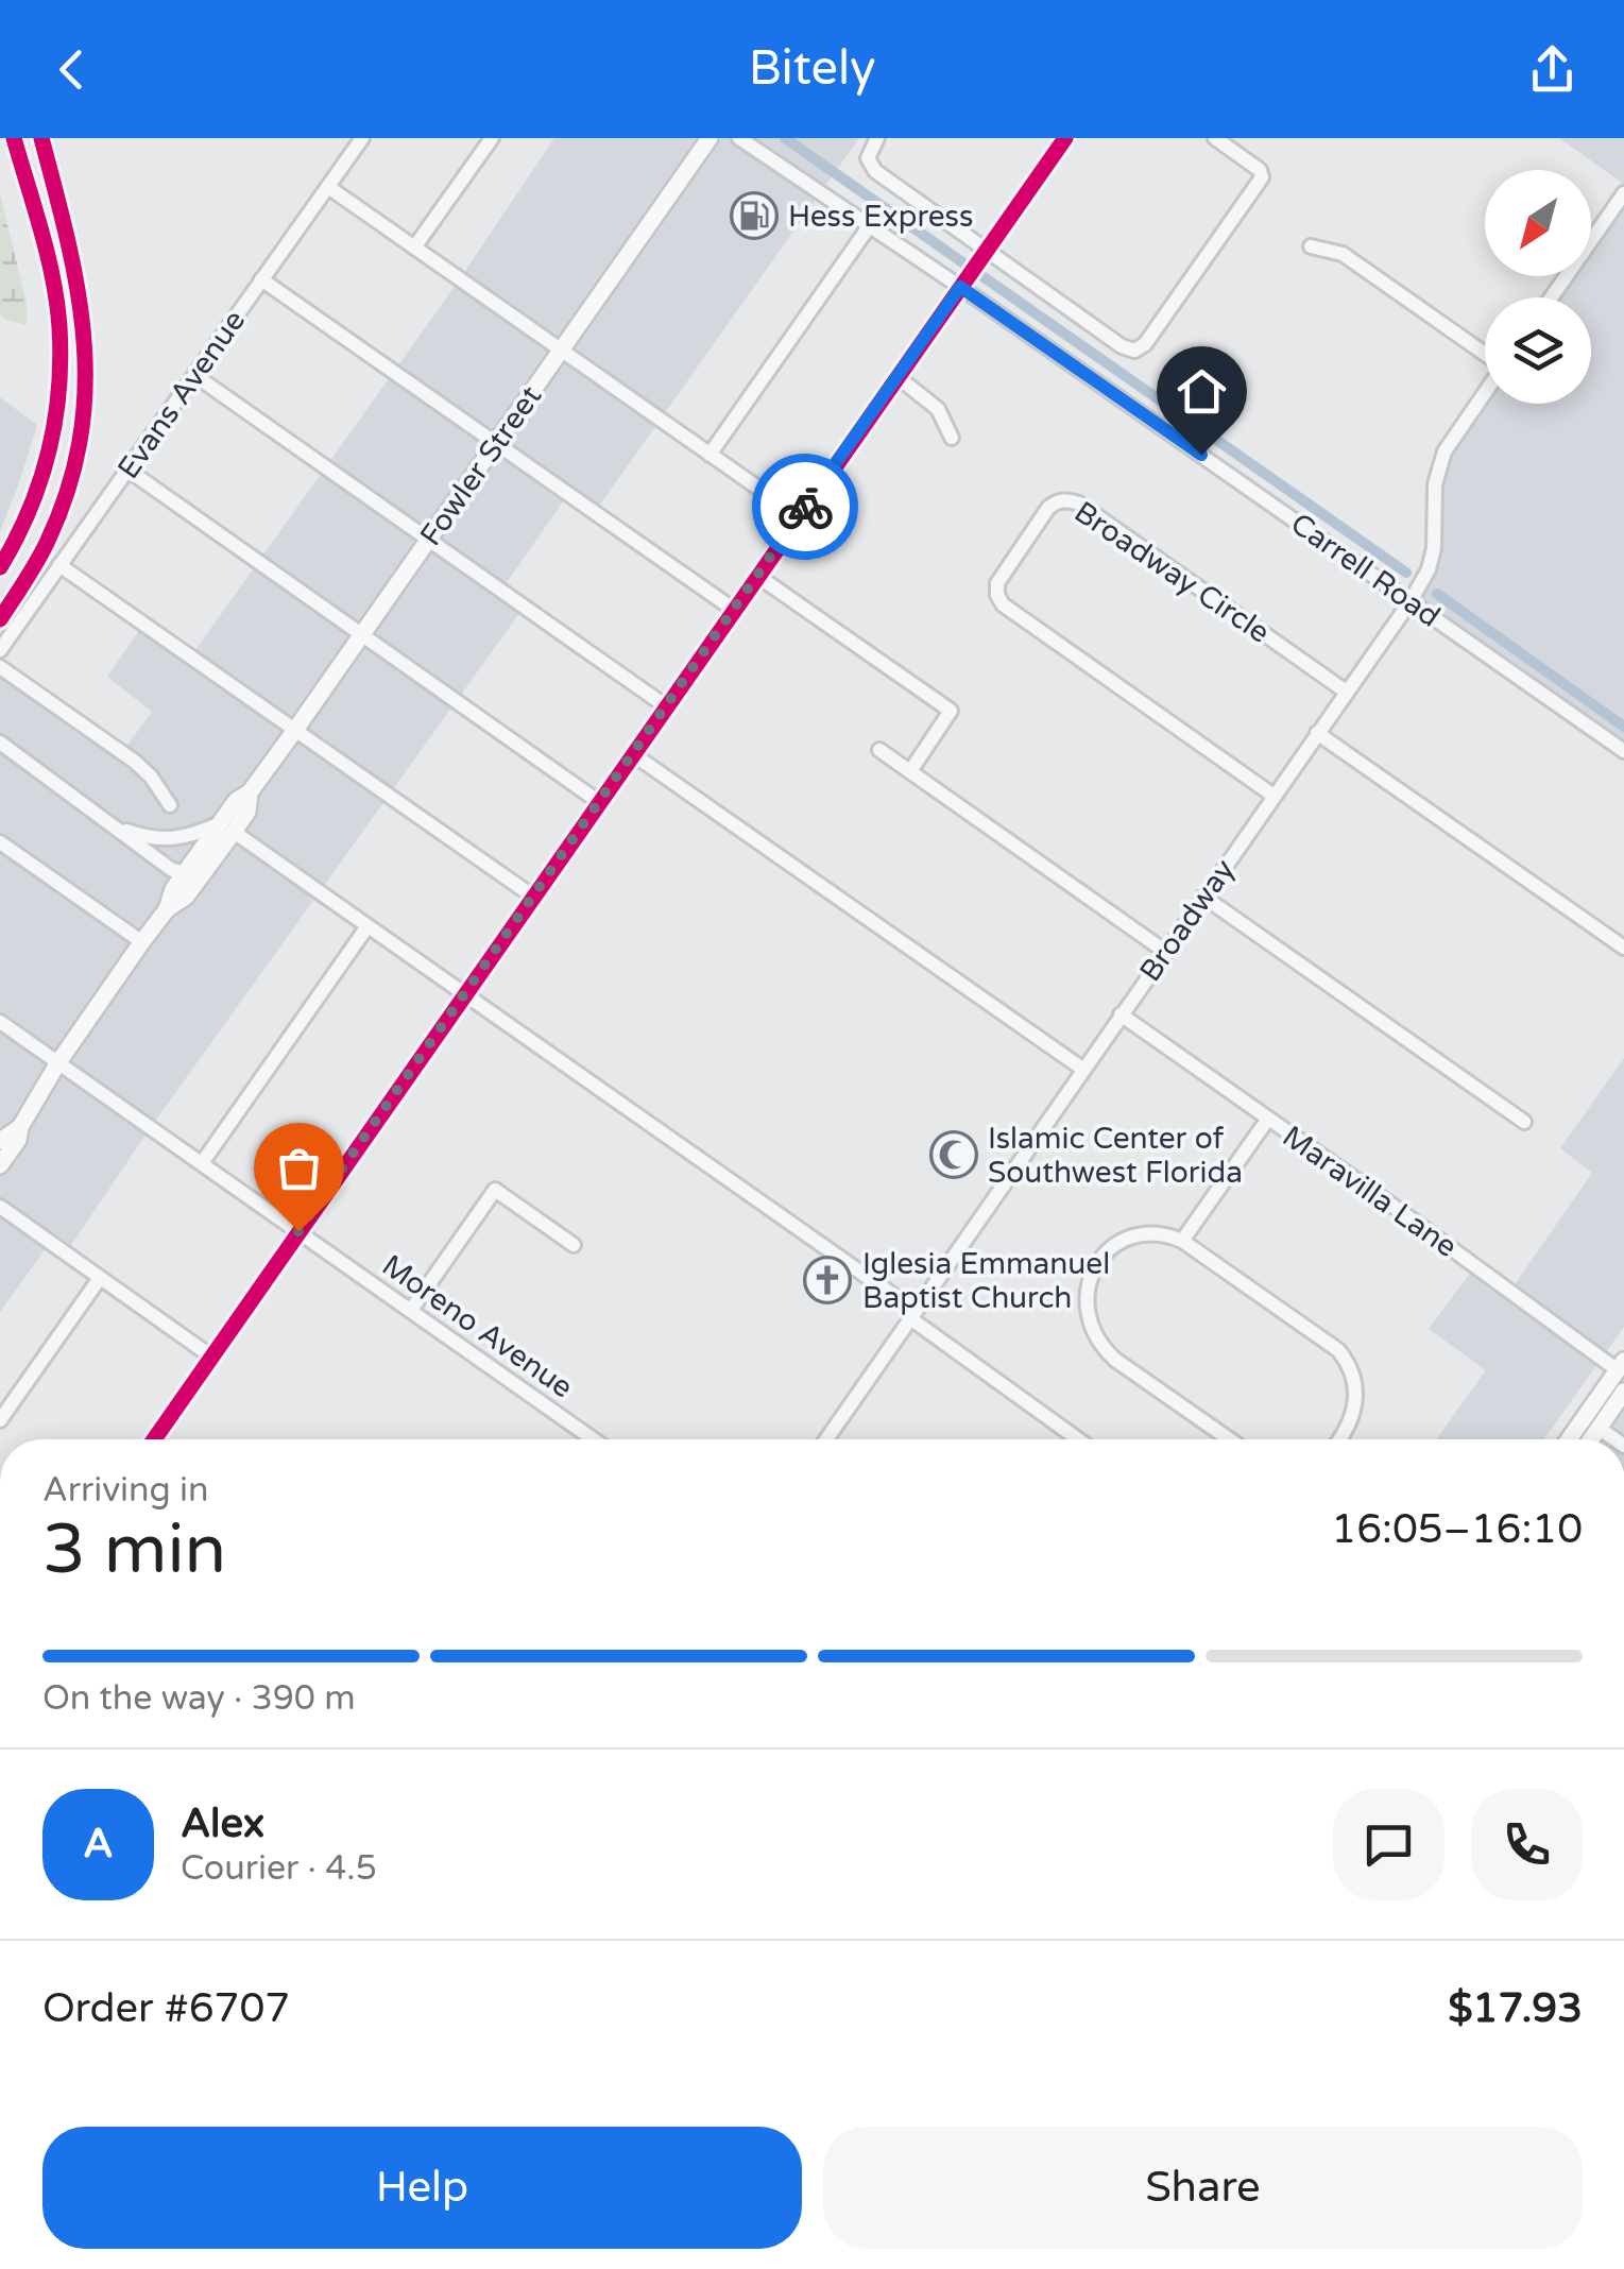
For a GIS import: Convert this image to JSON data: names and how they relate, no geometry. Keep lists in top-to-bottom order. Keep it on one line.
{"streets":{"main road":["Fowler Street"],"street":["Evans Avenue","Carrell Road","Broadway Circle","Broadway","Maravilla Lane","Moreno Avenue"]},"crossings":[["Fowler Street","Moreno Avenue"],["Carrell Road","Broadway"],["Broadway Circle","Broadway"],["Broadway","Maravilla Lane"]],"places":{"fuel station":["Hess Express"],"mosque":["Islamic Center of Southwest Florida"],"church":["Iglesia Emmanuel Baptist Church"]},"north":"bottom left","page":{"header":"Bitely","heading":["3 min","Arriving in","16:05–16:10"],"panel":["Alex","Courier · 4.5","Order #6707","$17.93"],"bar":"On the way · 390 m","round":"A","buttons":["Help","Share"]}}
